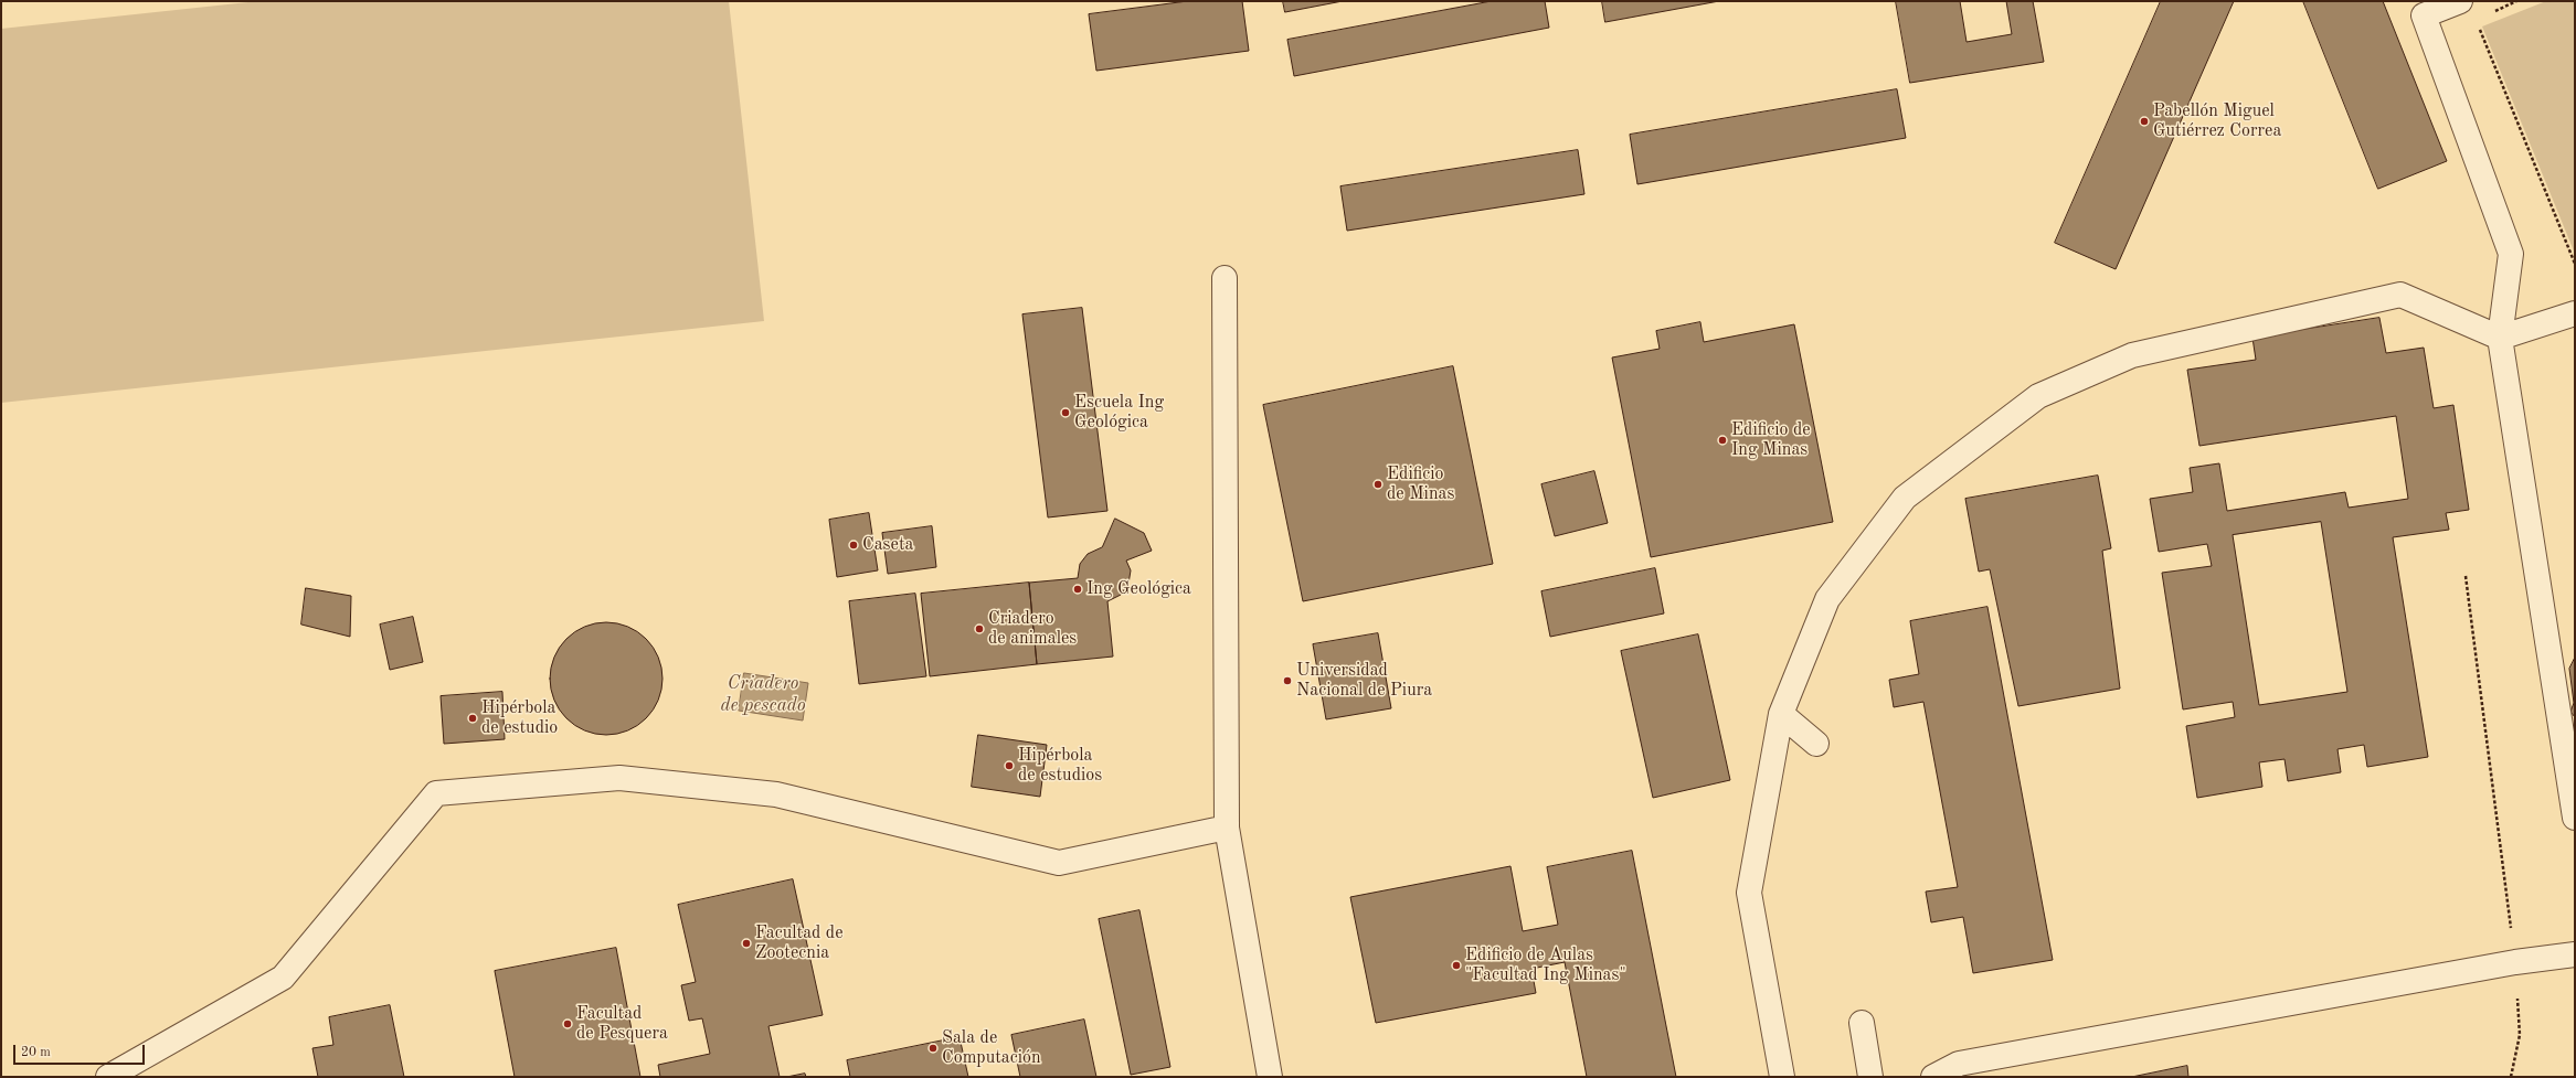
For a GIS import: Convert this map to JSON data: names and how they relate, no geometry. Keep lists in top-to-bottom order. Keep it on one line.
{"water":["Criadero de pescado"],"places":["Pabellón Miguel Gutiérrez Correa","Escuela Ing Geológica","Edificio de Ing Minas","Edificio de Minas","Caseta","Ing Geológica","Criadero de animales","Universidad Nacional de Piura","Hipérbola de estudio","Hipérbola de estudios","Facultad de Zootecnia","Edificio de Aulas \"Facultad Ing Minas\"","Facultad de Pesquera","Sala de Computación"],"scale_bar":"20 m"}
